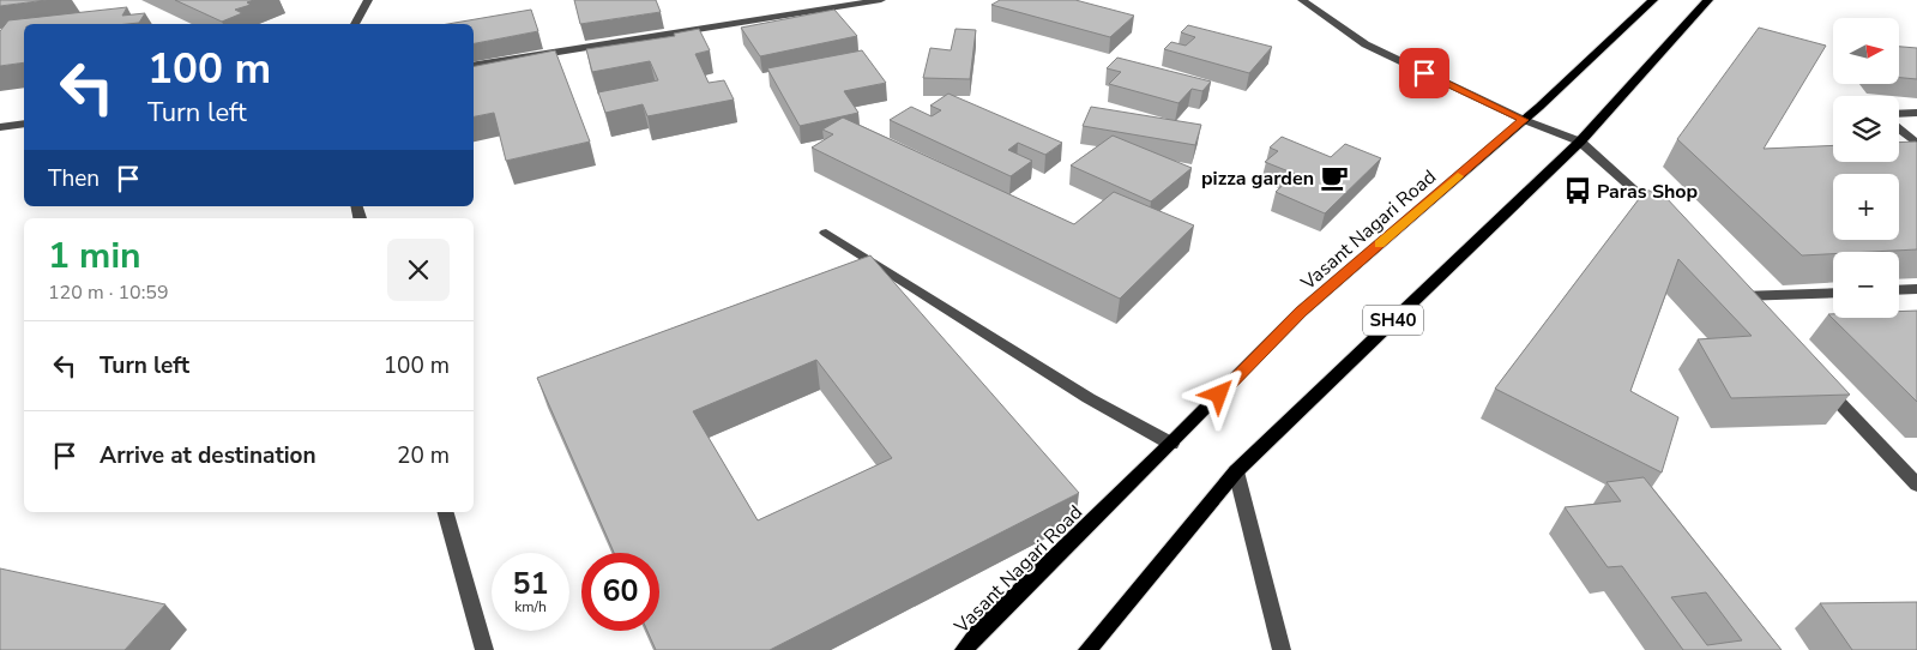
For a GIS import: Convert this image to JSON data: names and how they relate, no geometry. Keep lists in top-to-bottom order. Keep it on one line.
{"streets":{"main road":["Vasant Nagari Road","SH40"]},"places":{"cafe":["pizza garden"],"bus stop":["Paras Shop"]},"north":"right","page":{"map_buttons":["+","−"],"turn":["100 m","Turn left"],"then":"Then","heading":["1 min","120 m · 10:59"],"list":[{"name":"Turn left","value":"100 m"},{"name":"Arrive at destination","value":"20 m"}],"speed":"51 km/h","limit":"60"}}
